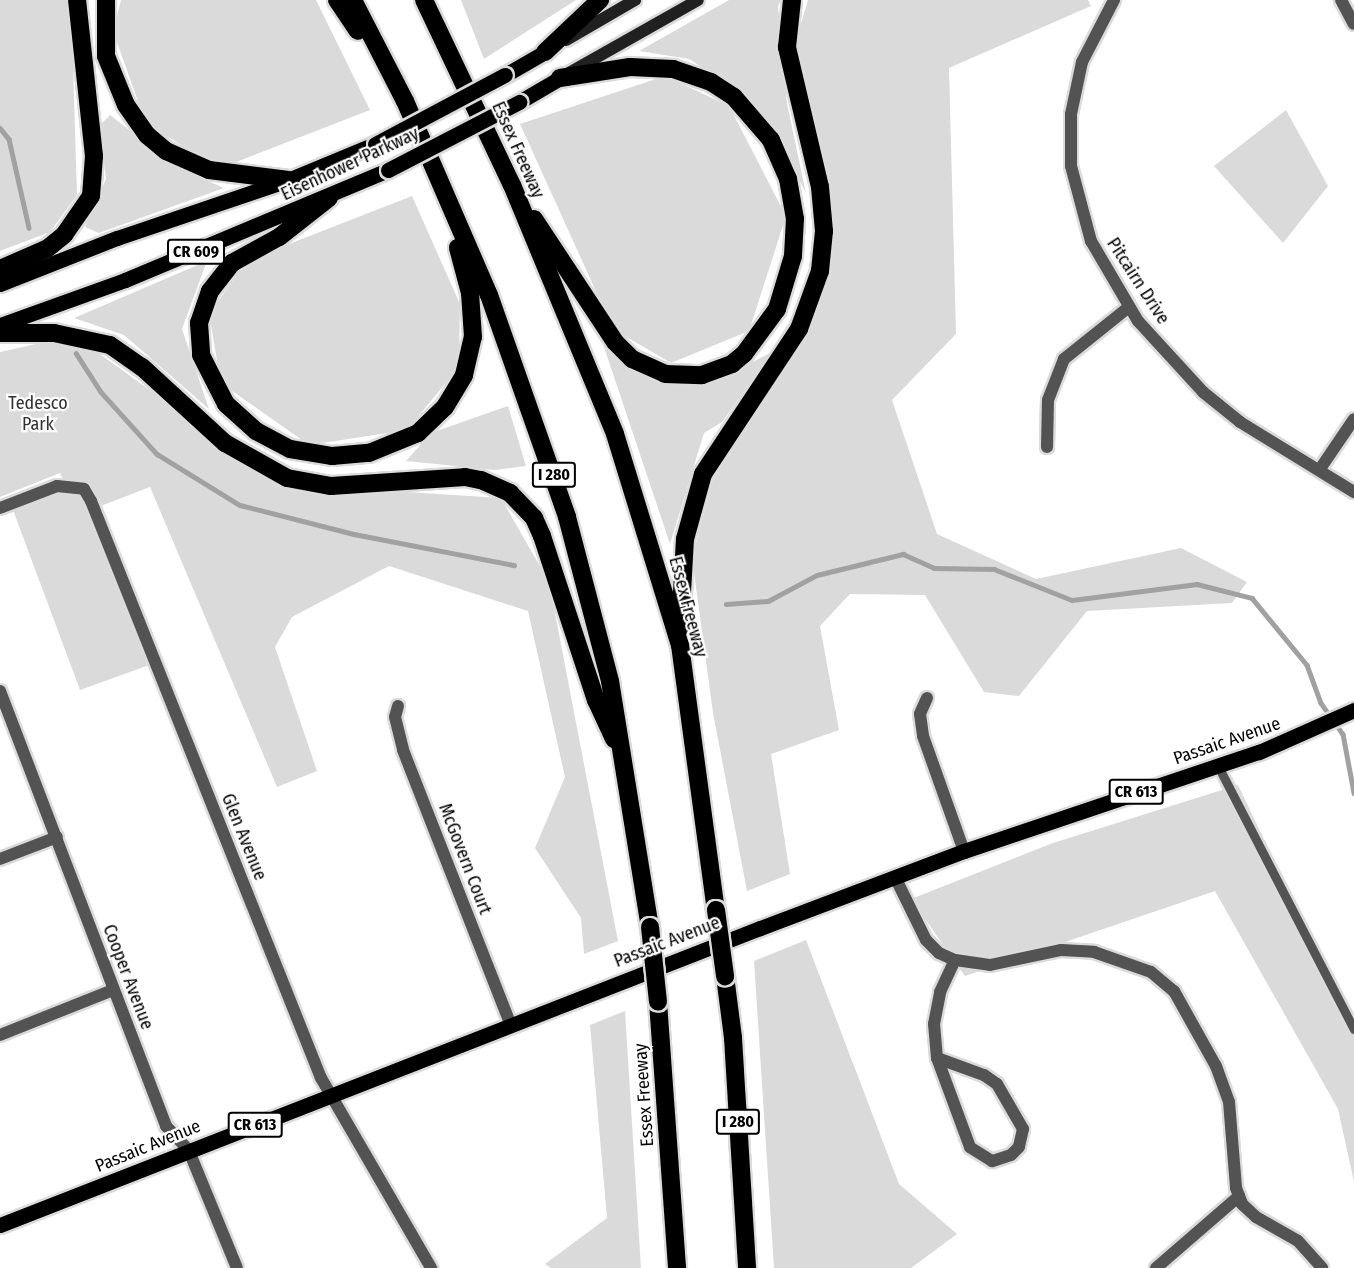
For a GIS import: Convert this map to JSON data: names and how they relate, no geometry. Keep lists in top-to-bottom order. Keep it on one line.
{"streets":{"highway":["Essex Freeway","I 280"],"main road":["Eisenhower Parkway","CR 609","Passaic Avenue","CR 613"],"street":["Pitcairn Drive","Glen Avenue","McGovern Court","Cooper Avenue"]},"crossings":[["Passaic Avenue","Glen Avenue"],["Passaic Avenue","McGovern Court"],["Passaic Avenue","Cooper Avenue"]],"parks":["Tedesco Park"]}
